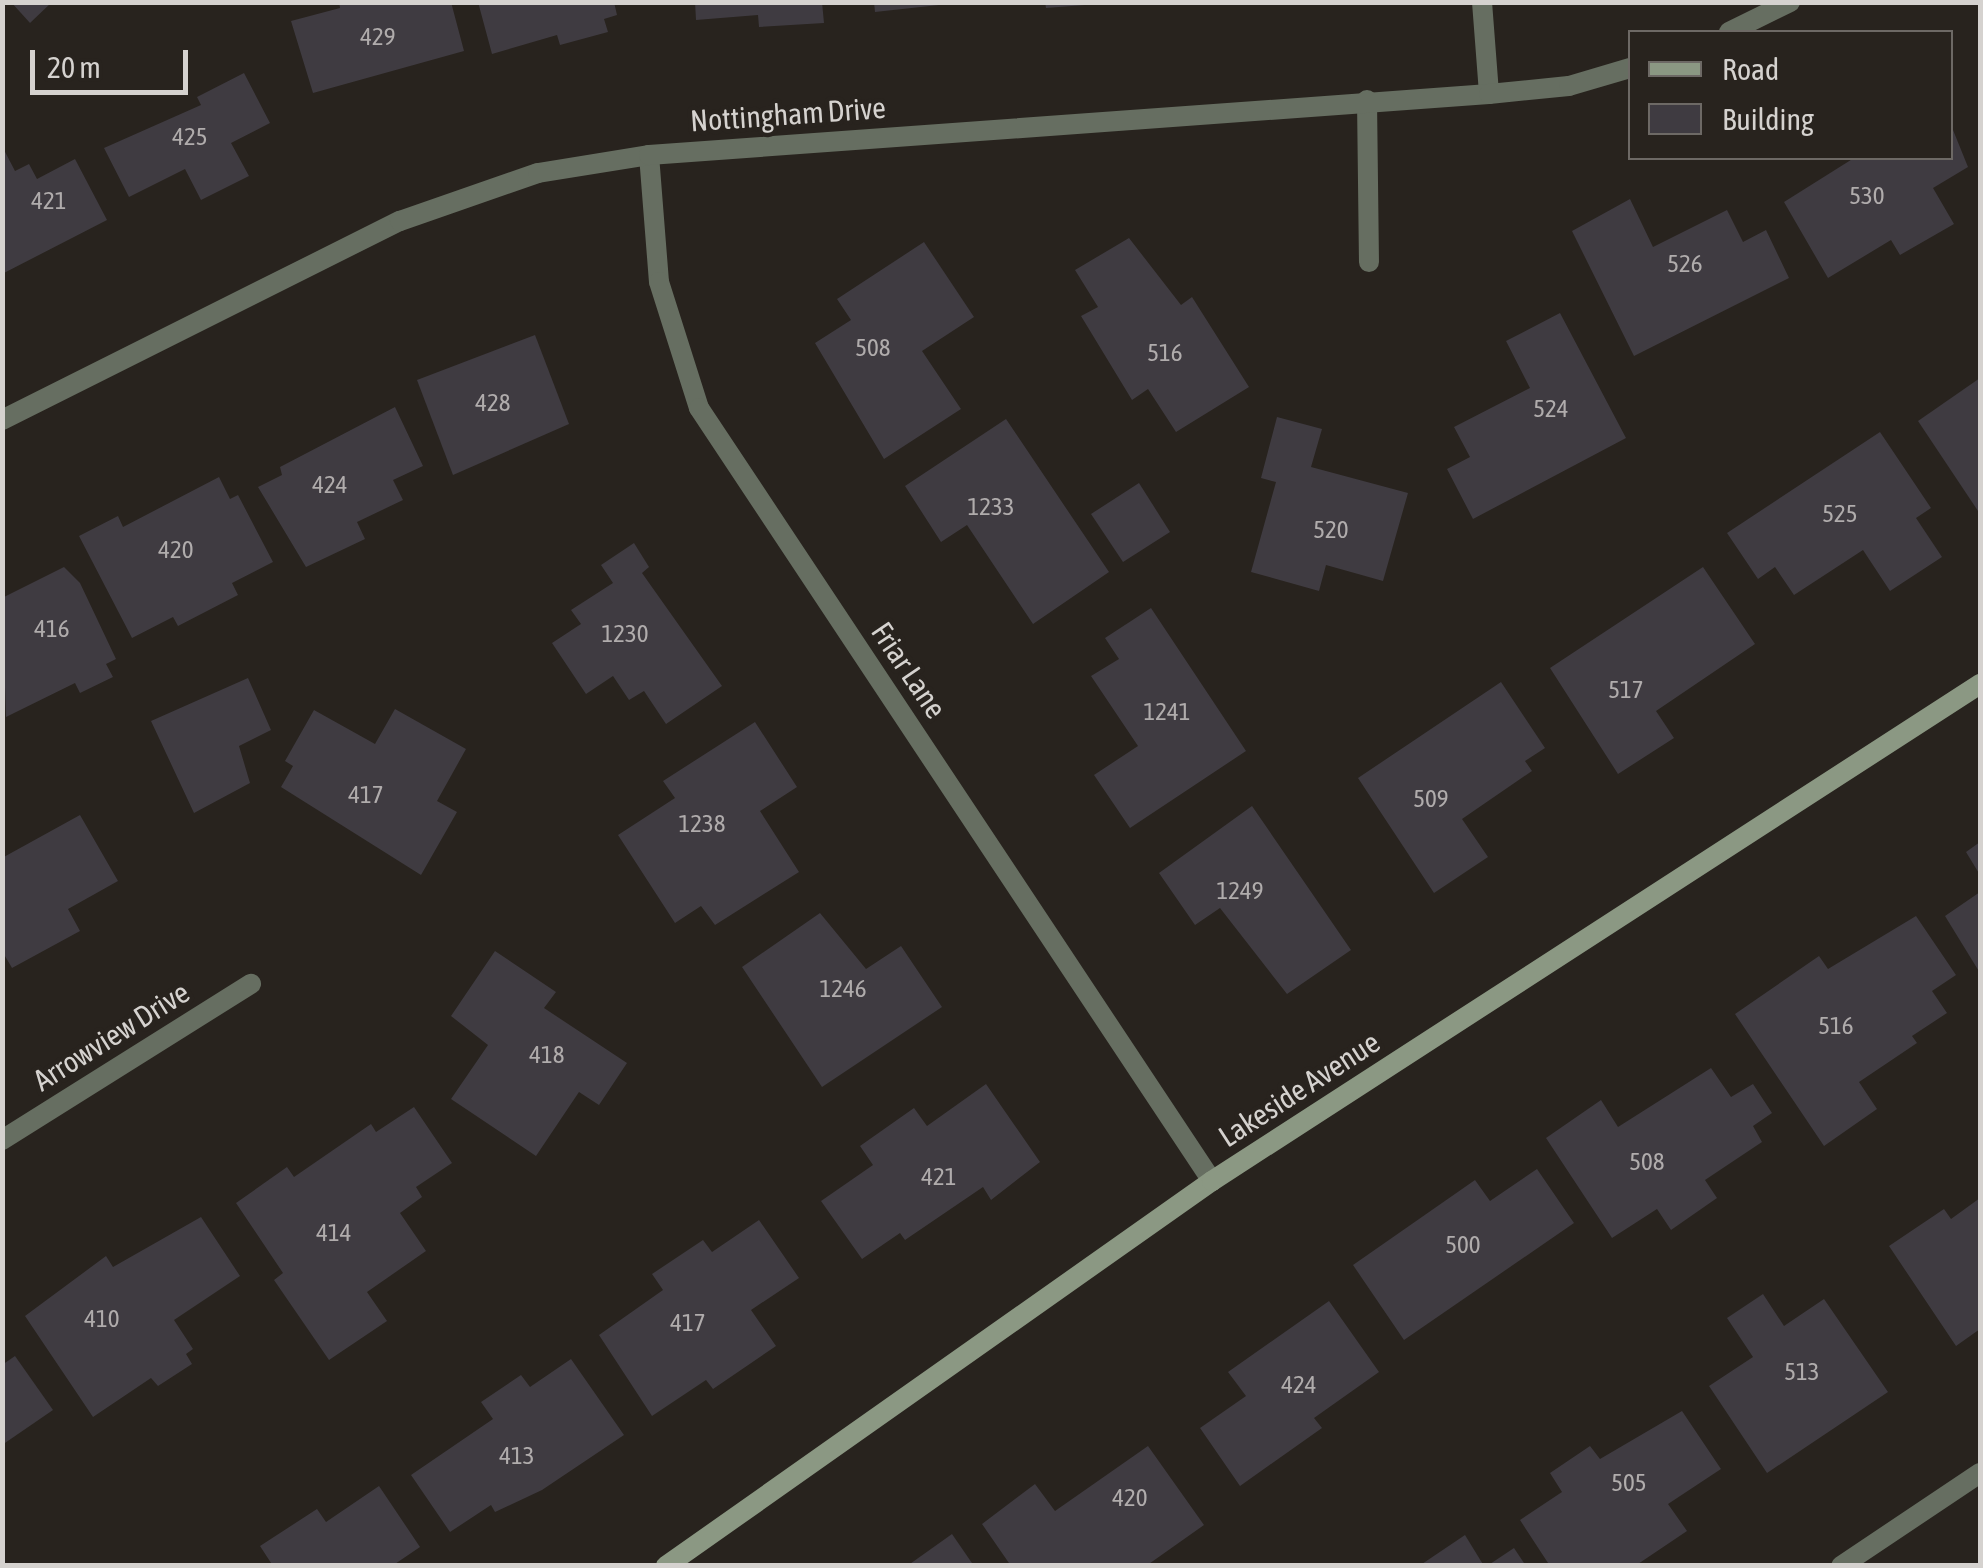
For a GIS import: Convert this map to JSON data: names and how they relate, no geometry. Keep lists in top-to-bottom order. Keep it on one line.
{"streets":{"street":["Nottingham Drive","Friar Lane","Arrowview Drive","Lakeside Avenue"]},"crossings":[["Nottingham Drive","Friar Lane"],["Friar Lane","Lakeside Avenue"]],"house_numbers":["429","425","530","421","526","508","516","428","524","424","1233","525","520","420","416","1230","517","1241","417","509","1238","1249","1246","516","418","508","421","414","500","410","417","513","424","413","505","420"],"legend":["Road","Building"],"scale_bar":"20 m"}
